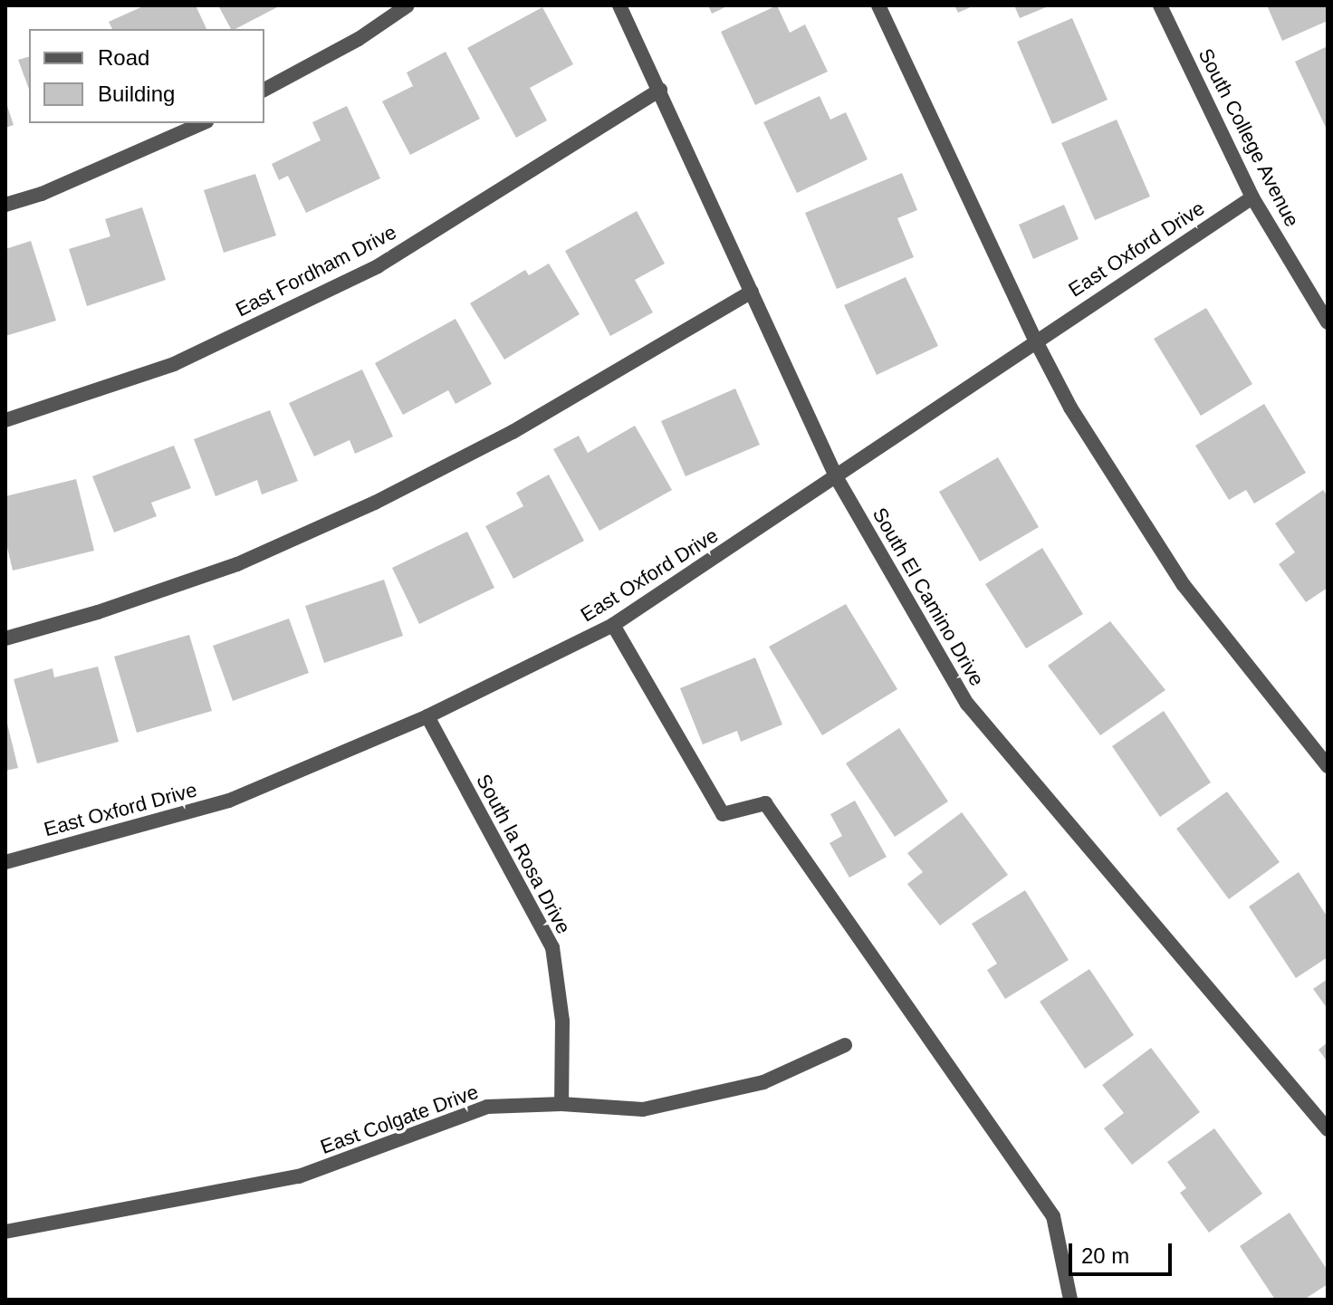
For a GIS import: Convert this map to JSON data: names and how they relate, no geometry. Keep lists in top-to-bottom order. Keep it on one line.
{"streets":{"street":["South College Avenue","East Oxford Drive","East Fordham Drive","South El Camino Drive","South la Rosa Drive","East Colgate Drive"]},"crossings":[["South College Avenue","East Oxford Drive"],["East Oxford Drive","South El Camino Drive"],["East Oxford Drive","South la Rosa Drive"],["East Fordham Drive","South El Camino Drive"],["South la Rosa Drive","East Colgate Drive"]],"legend":["Road","Building"],"scale_bar":"20 m"}
